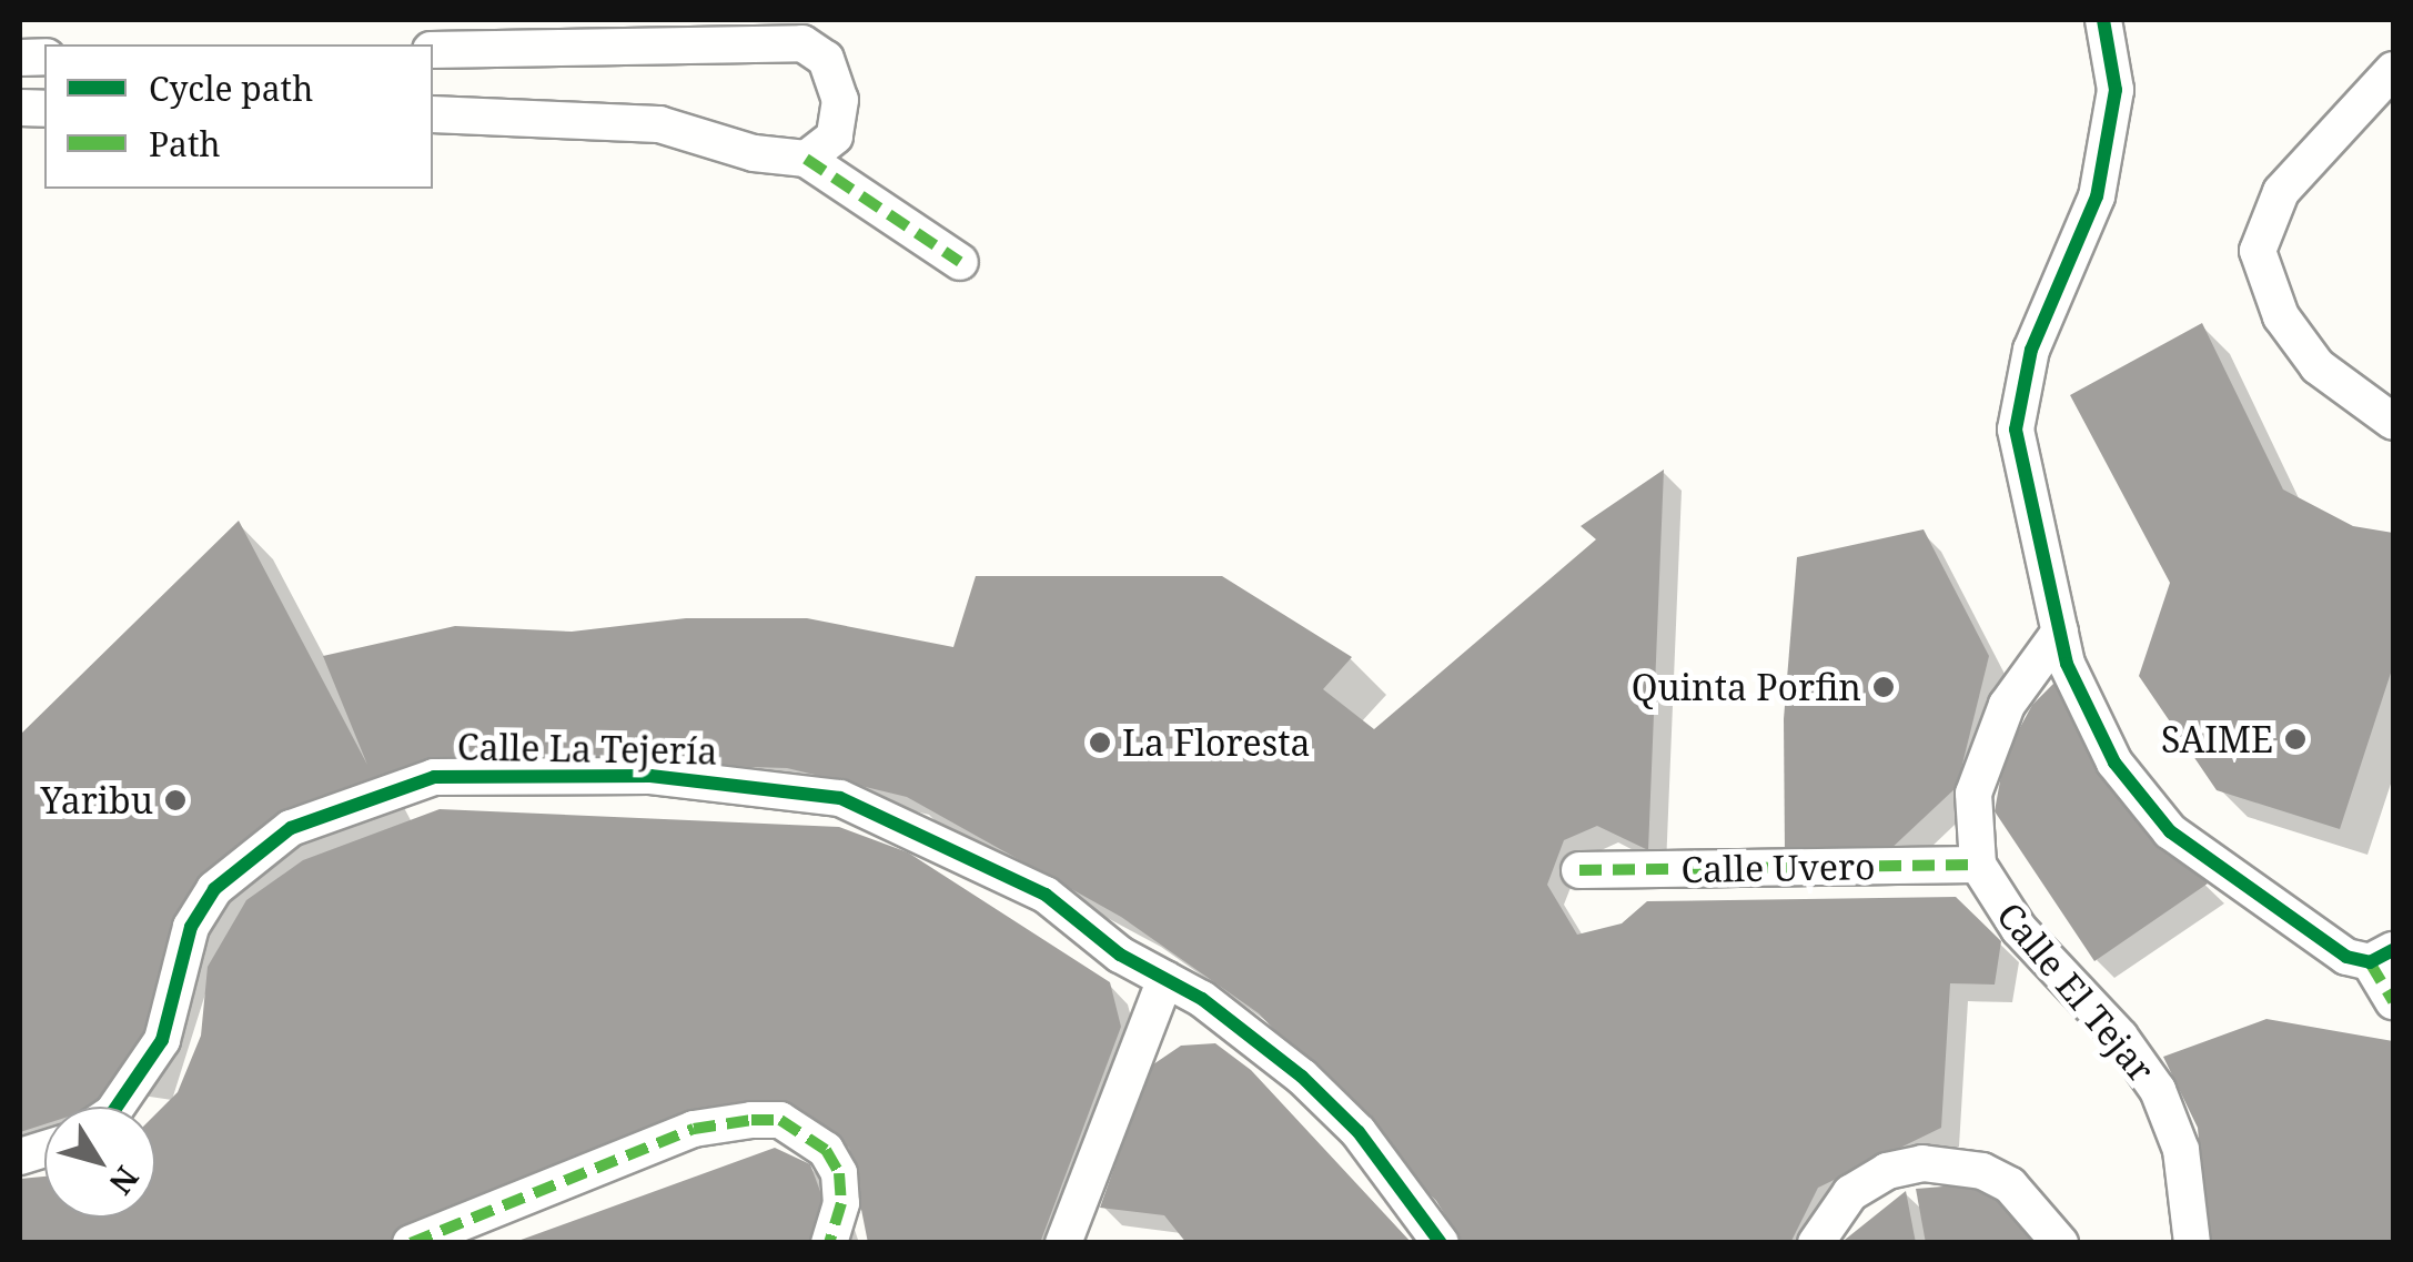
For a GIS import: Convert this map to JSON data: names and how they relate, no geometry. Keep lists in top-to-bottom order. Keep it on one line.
{"streets":{"street":["Calle La Tejería","Calle Uvero","Calle El Tejar"]},"crossings":[["Calle Uvero","Calle El Tejar"]],"places":["Quinta Porfin","SAIME","La Floresta","Yaribu"],"legend":["Cycle path","Path"],"north":"bottom right"}
